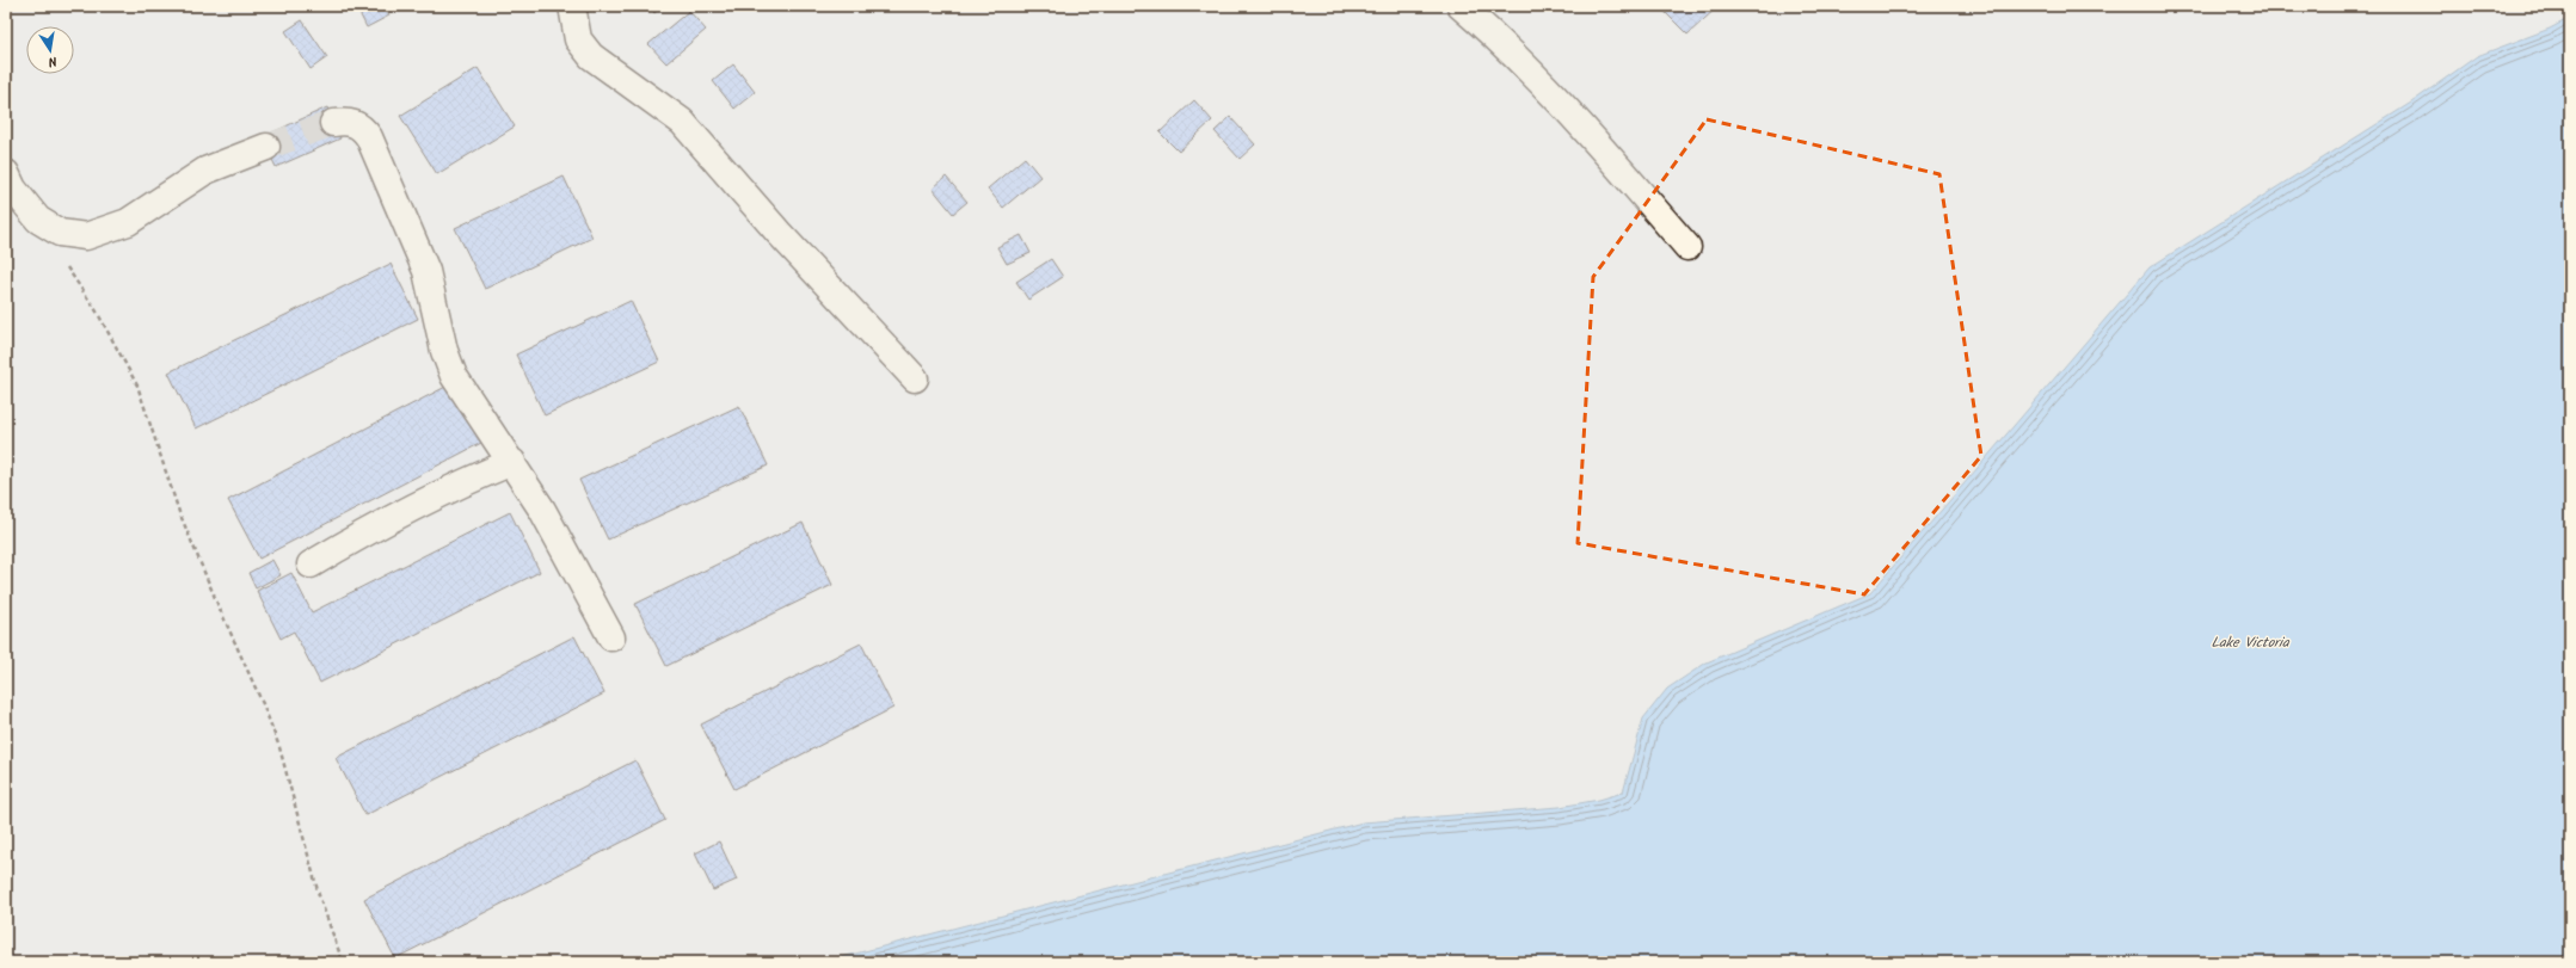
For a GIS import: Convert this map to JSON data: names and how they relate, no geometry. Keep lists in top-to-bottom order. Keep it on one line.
{"water":["Lake Victoria"],"north":"bottom"}
